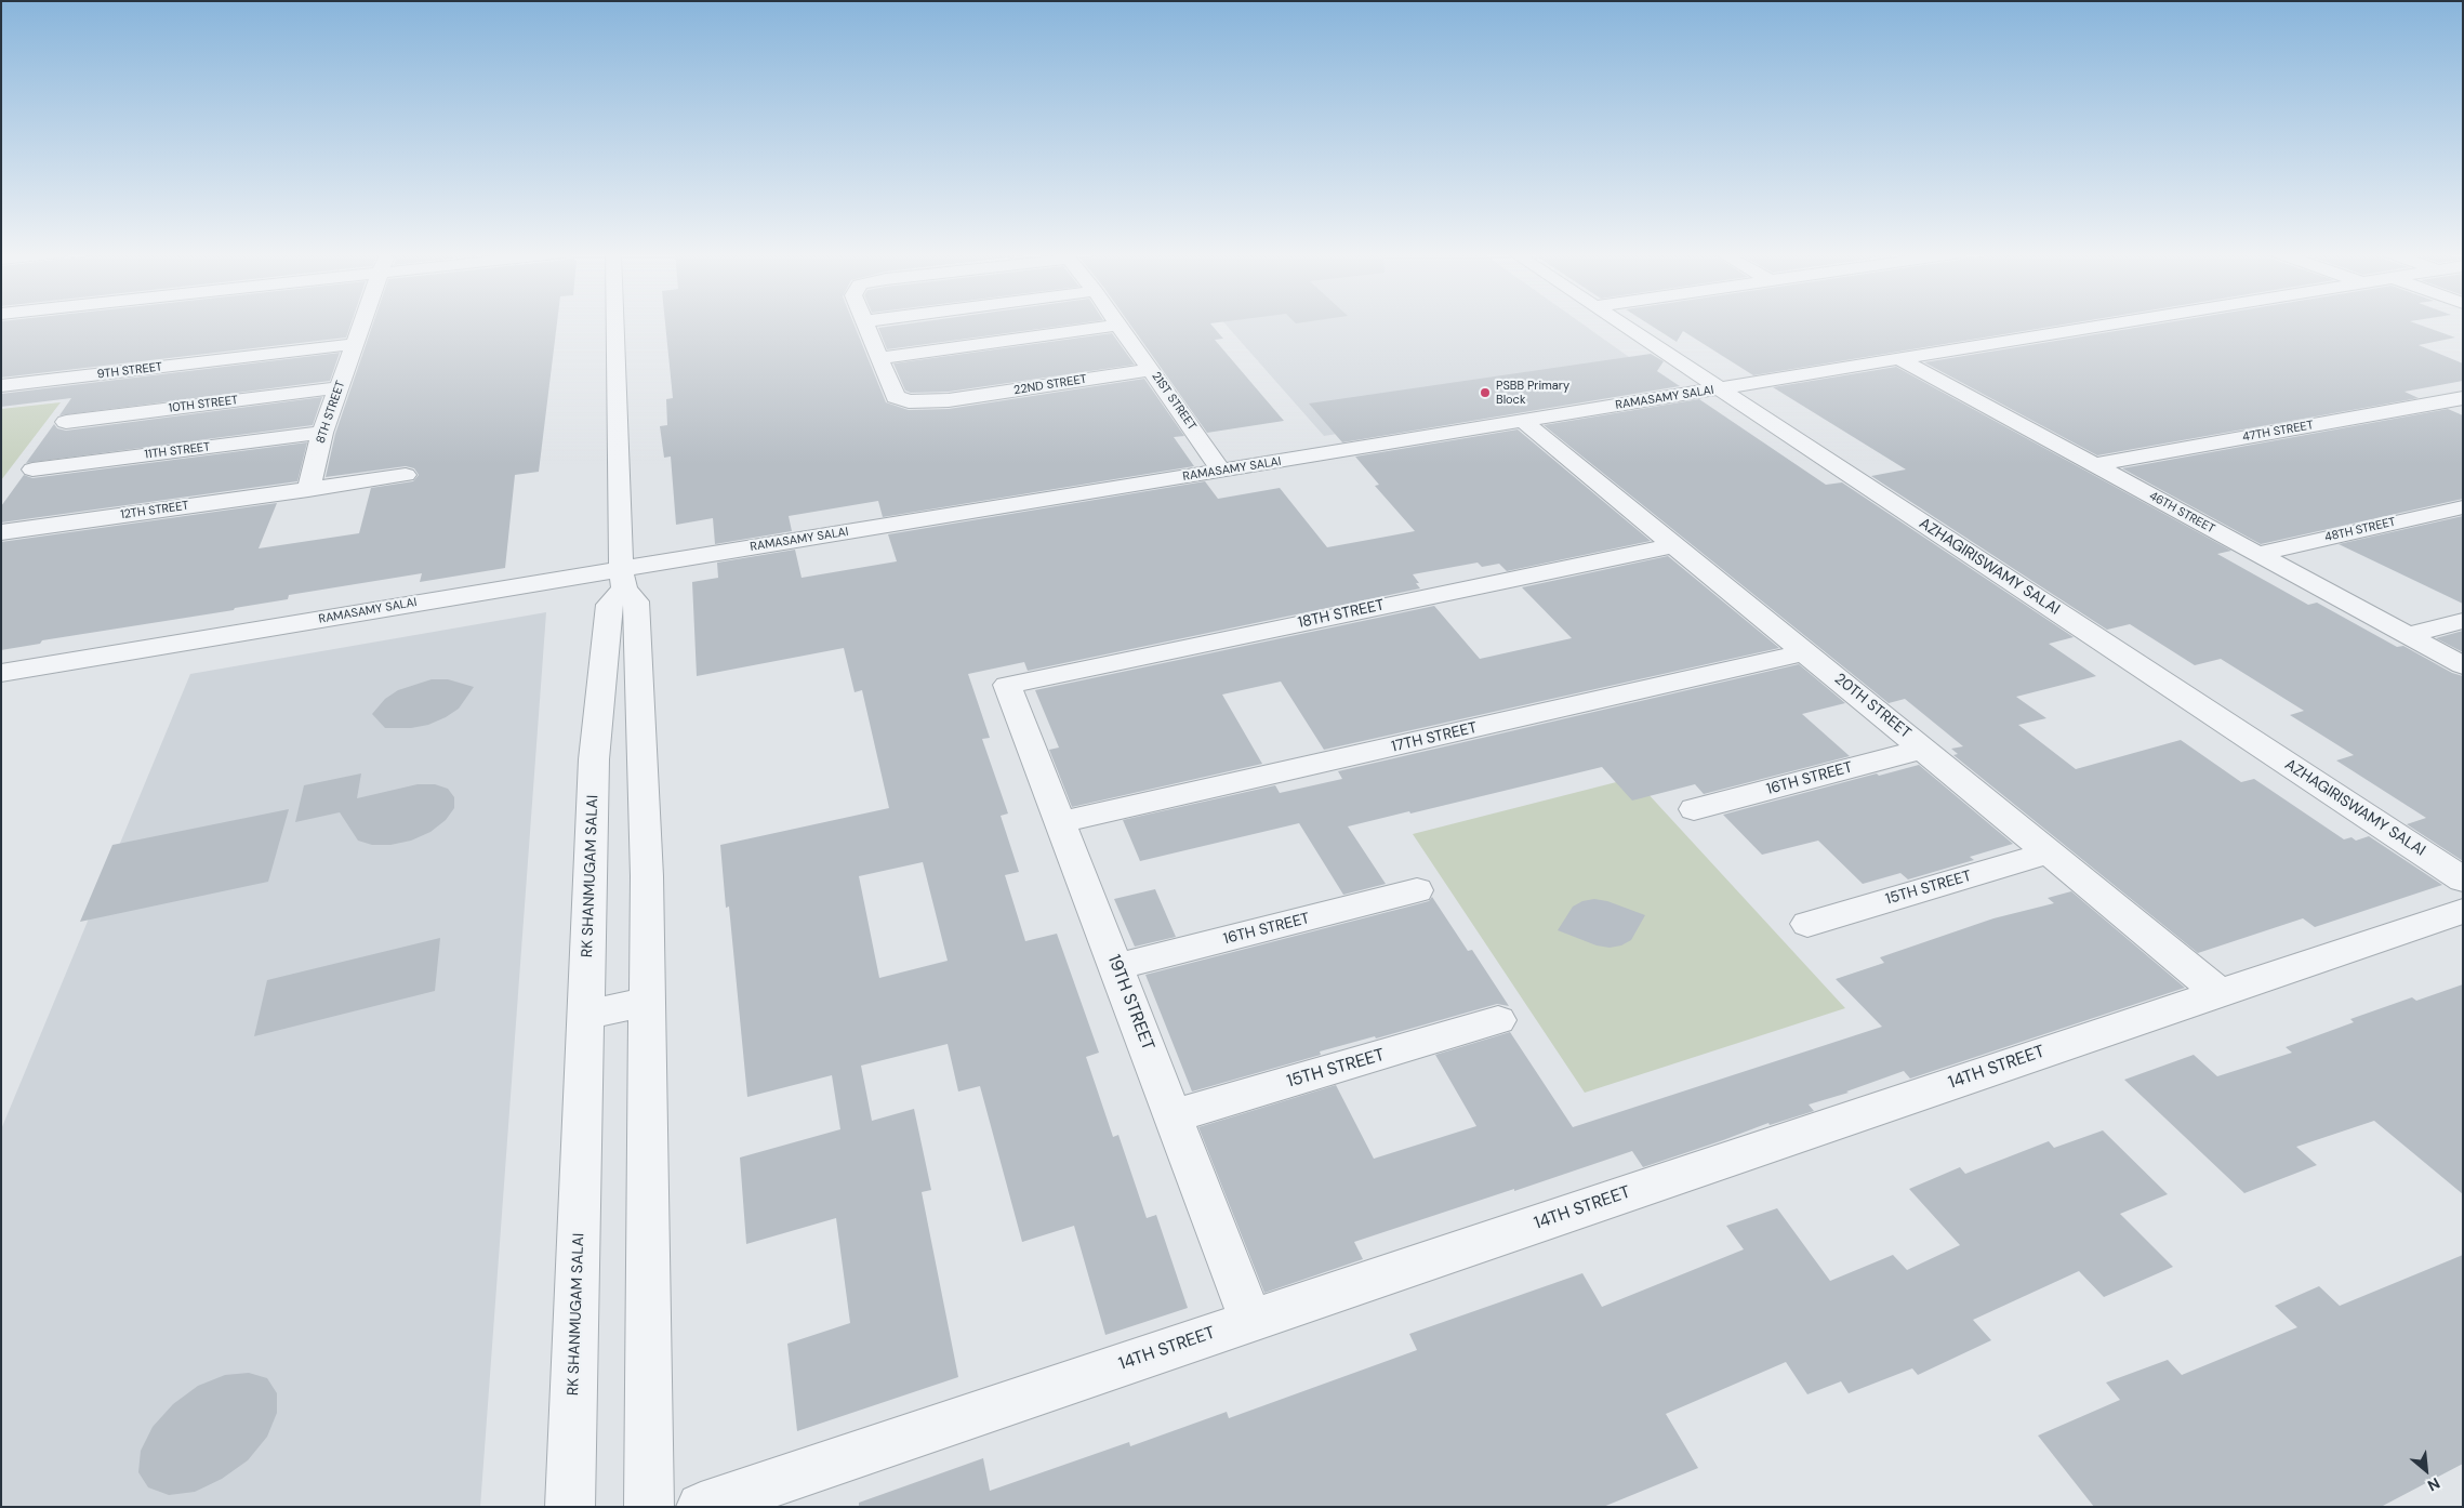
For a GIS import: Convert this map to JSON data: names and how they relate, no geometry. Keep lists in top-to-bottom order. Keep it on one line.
{"streets":{"street":["9TH STREET","22ND STREET","RAMASAMY SALAI","21ST STREET","10TH STREET","8TH STREET","47TH STREET","11TH STREET","12TH STREET","46TH STREET","48TH STREET","AZHAGIRISWAMY SALAI","18TH STREET","20TH STREET","17TH STREET","16TH STREET","RK SHANMUGAM SALAI","15TH STREET","19TH STREET","14TH STREET"]},"crossings":[["9TH STREET","8TH STREET"],["22ND STREET","21ST STREET"],["RAMASAMY SALAI","21ST STREET"],["RAMASAMY SALAI","46TH STREET"],["RAMASAMY SALAI","AZHAGIRISWAMY SALAI"],["RAMASAMY SALAI","20TH STREET"],["RAMASAMY SALAI","RK SHANMUGAM SALAI"],["10TH STREET","8TH STREET"],["8TH STREET","11TH STREET"],["8TH STREET","12TH STREET"],["47TH STREET","46TH STREET"],["46TH STREET","48TH STREET"],["18TH STREET","20TH STREET"],["18TH STREET","19TH STREET"],["20TH STREET","17TH STREET"],["20TH STREET","16TH STREET"],["20TH STREET","15TH STREET"],["20TH STREET","14TH STREET"],["17TH STREET","19TH STREET"],["16TH STREET","19TH STREET"],["15TH STREET","19TH STREET"],["19TH STREET","14TH STREET"]],"places":["PSBB Primary Block"],"north":"bottom right"}
